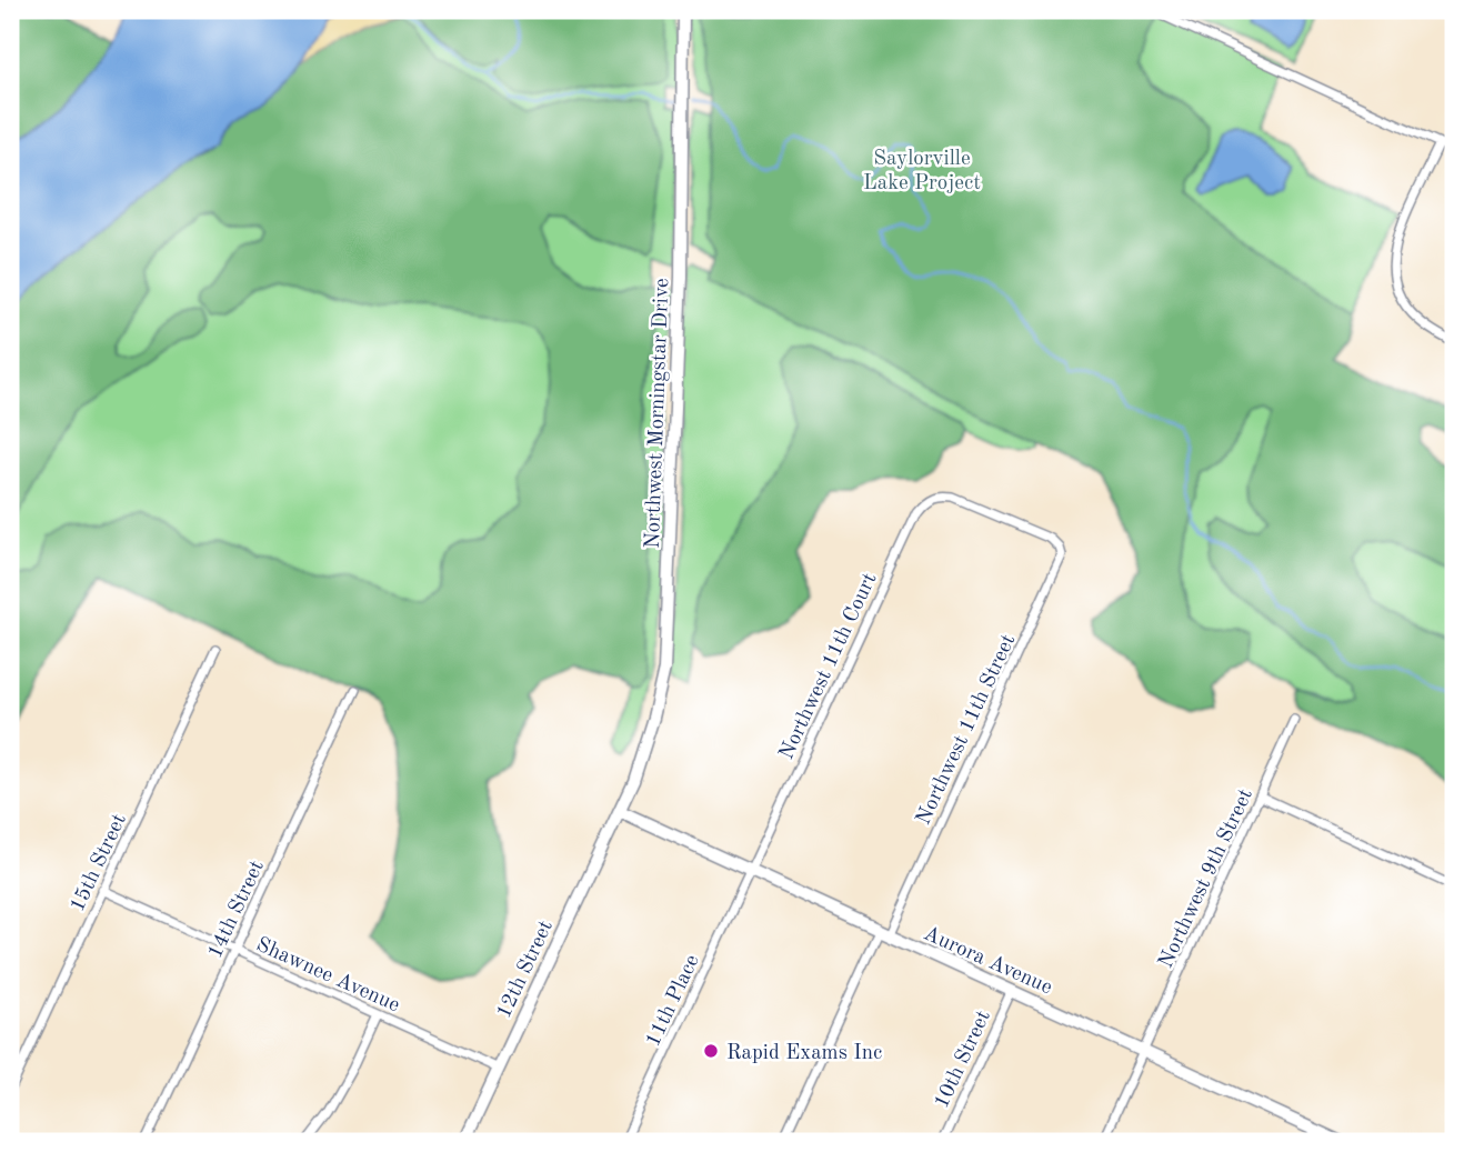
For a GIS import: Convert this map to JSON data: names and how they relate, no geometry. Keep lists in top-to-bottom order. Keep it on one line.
{"streets":{"main road":["Northwest Morningstar Drive","Aurora Avenue","12th Street"],"street":["Northwest 11th Court","Northwest 11th Street","15th Street","Northwest 9th Street","14th Street","Shawnee Avenue","11th Place","10th Street"]},"crossings":[["Northwest Morningstar Drive","Aurora Avenue"],["Northwest Morningstar Drive","12th Street"],["Northwest 11th Court","Northwest 11th Street"],["Northwest 11th Court","Aurora Avenue"],["Northwest 11th Court","11th Place"],["Northwest 11th Street","Aurora Avenue"],["15th Street","Shawnee Avenue"],["Northwest 9th Street","Aurora Avenue"],["14th Street","Shawnee Avenue"],["Aurora Avenue","12th Street"],["Aurora Avenue","11th Place"],["Aurora Avenue","10th Street"],["12th Street","Shawnee Avenue"]],"parks":["Saylorville Lake Project"],"places":["Rapid Exams Inc"]}
